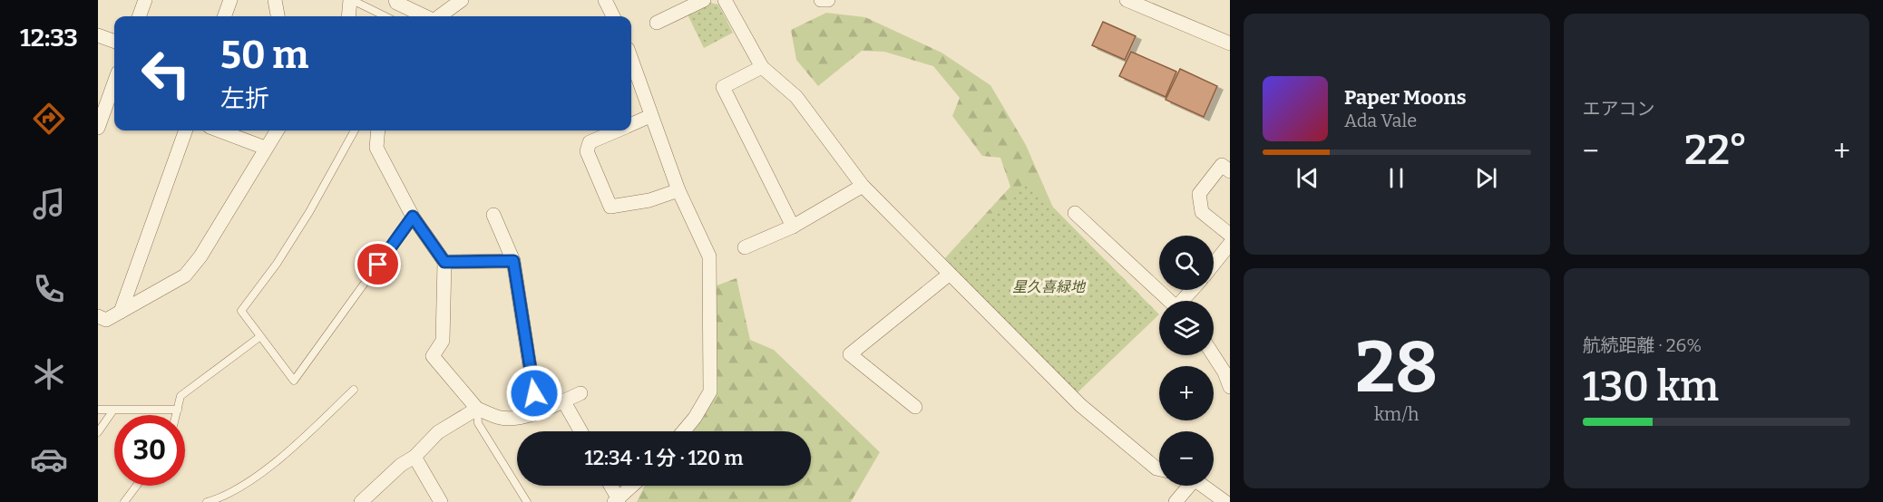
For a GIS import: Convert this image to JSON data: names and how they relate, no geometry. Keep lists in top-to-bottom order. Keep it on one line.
{"parks":["星久喜緑地"],"page":{"tabs":"12:33","tile":["エアコン",["28","km/h"],["航続距離 · 26%","130 km"]],"turn":["50 m","左折"],"song":["Paper Moons","Ada Vale"],"heat":["−","22°","+"],"map_buttons":["+","−"],"limit":"30","trip":"12:34 · 1 分 · 120 m"}}
